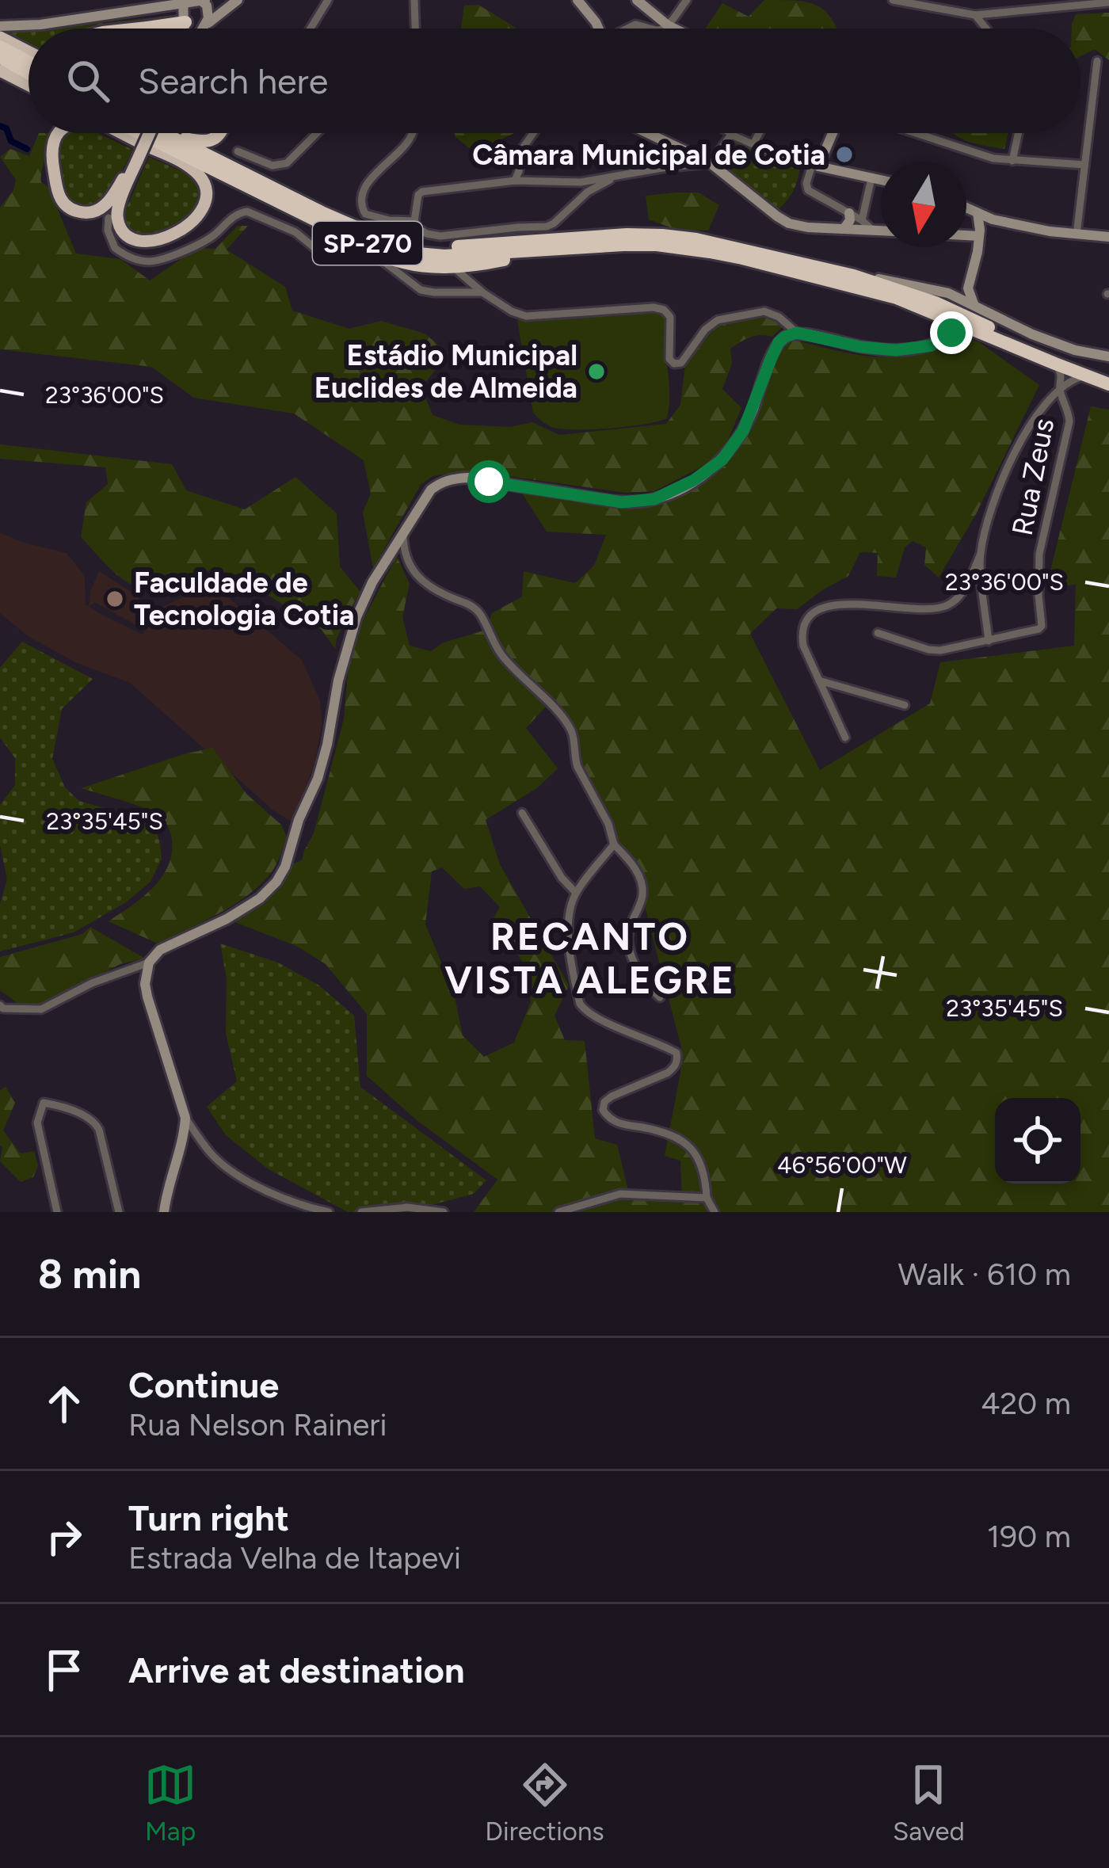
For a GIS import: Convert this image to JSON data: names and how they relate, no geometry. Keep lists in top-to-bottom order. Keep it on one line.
{"streets":{"highway":["SP-270"],"street":["Rua Zeus"]},"crossings":[["SP-270","Rua Zeus"]],"districts":["RECANTO VISTA ALEGRE"],"places":["Câmara Municipal de Cotia","Estádio Municipal Euclides de Almeida","Faculdade de Tecnologia Cotia"],"north":"bottom","page":{"search":"Search here","heading":["8 min","Walk · 610 m"],"list":[["Continue","Rua Nelson Raineri","420 m"],["Turn right","Estrada Velha de Itapevi","190 m"],"Arrive at destination"],"nav":["Map","Directions","Saved"]},"coordinates":["23°36'00\"S","23°35'45\"S","46°56'00\"W"]}
